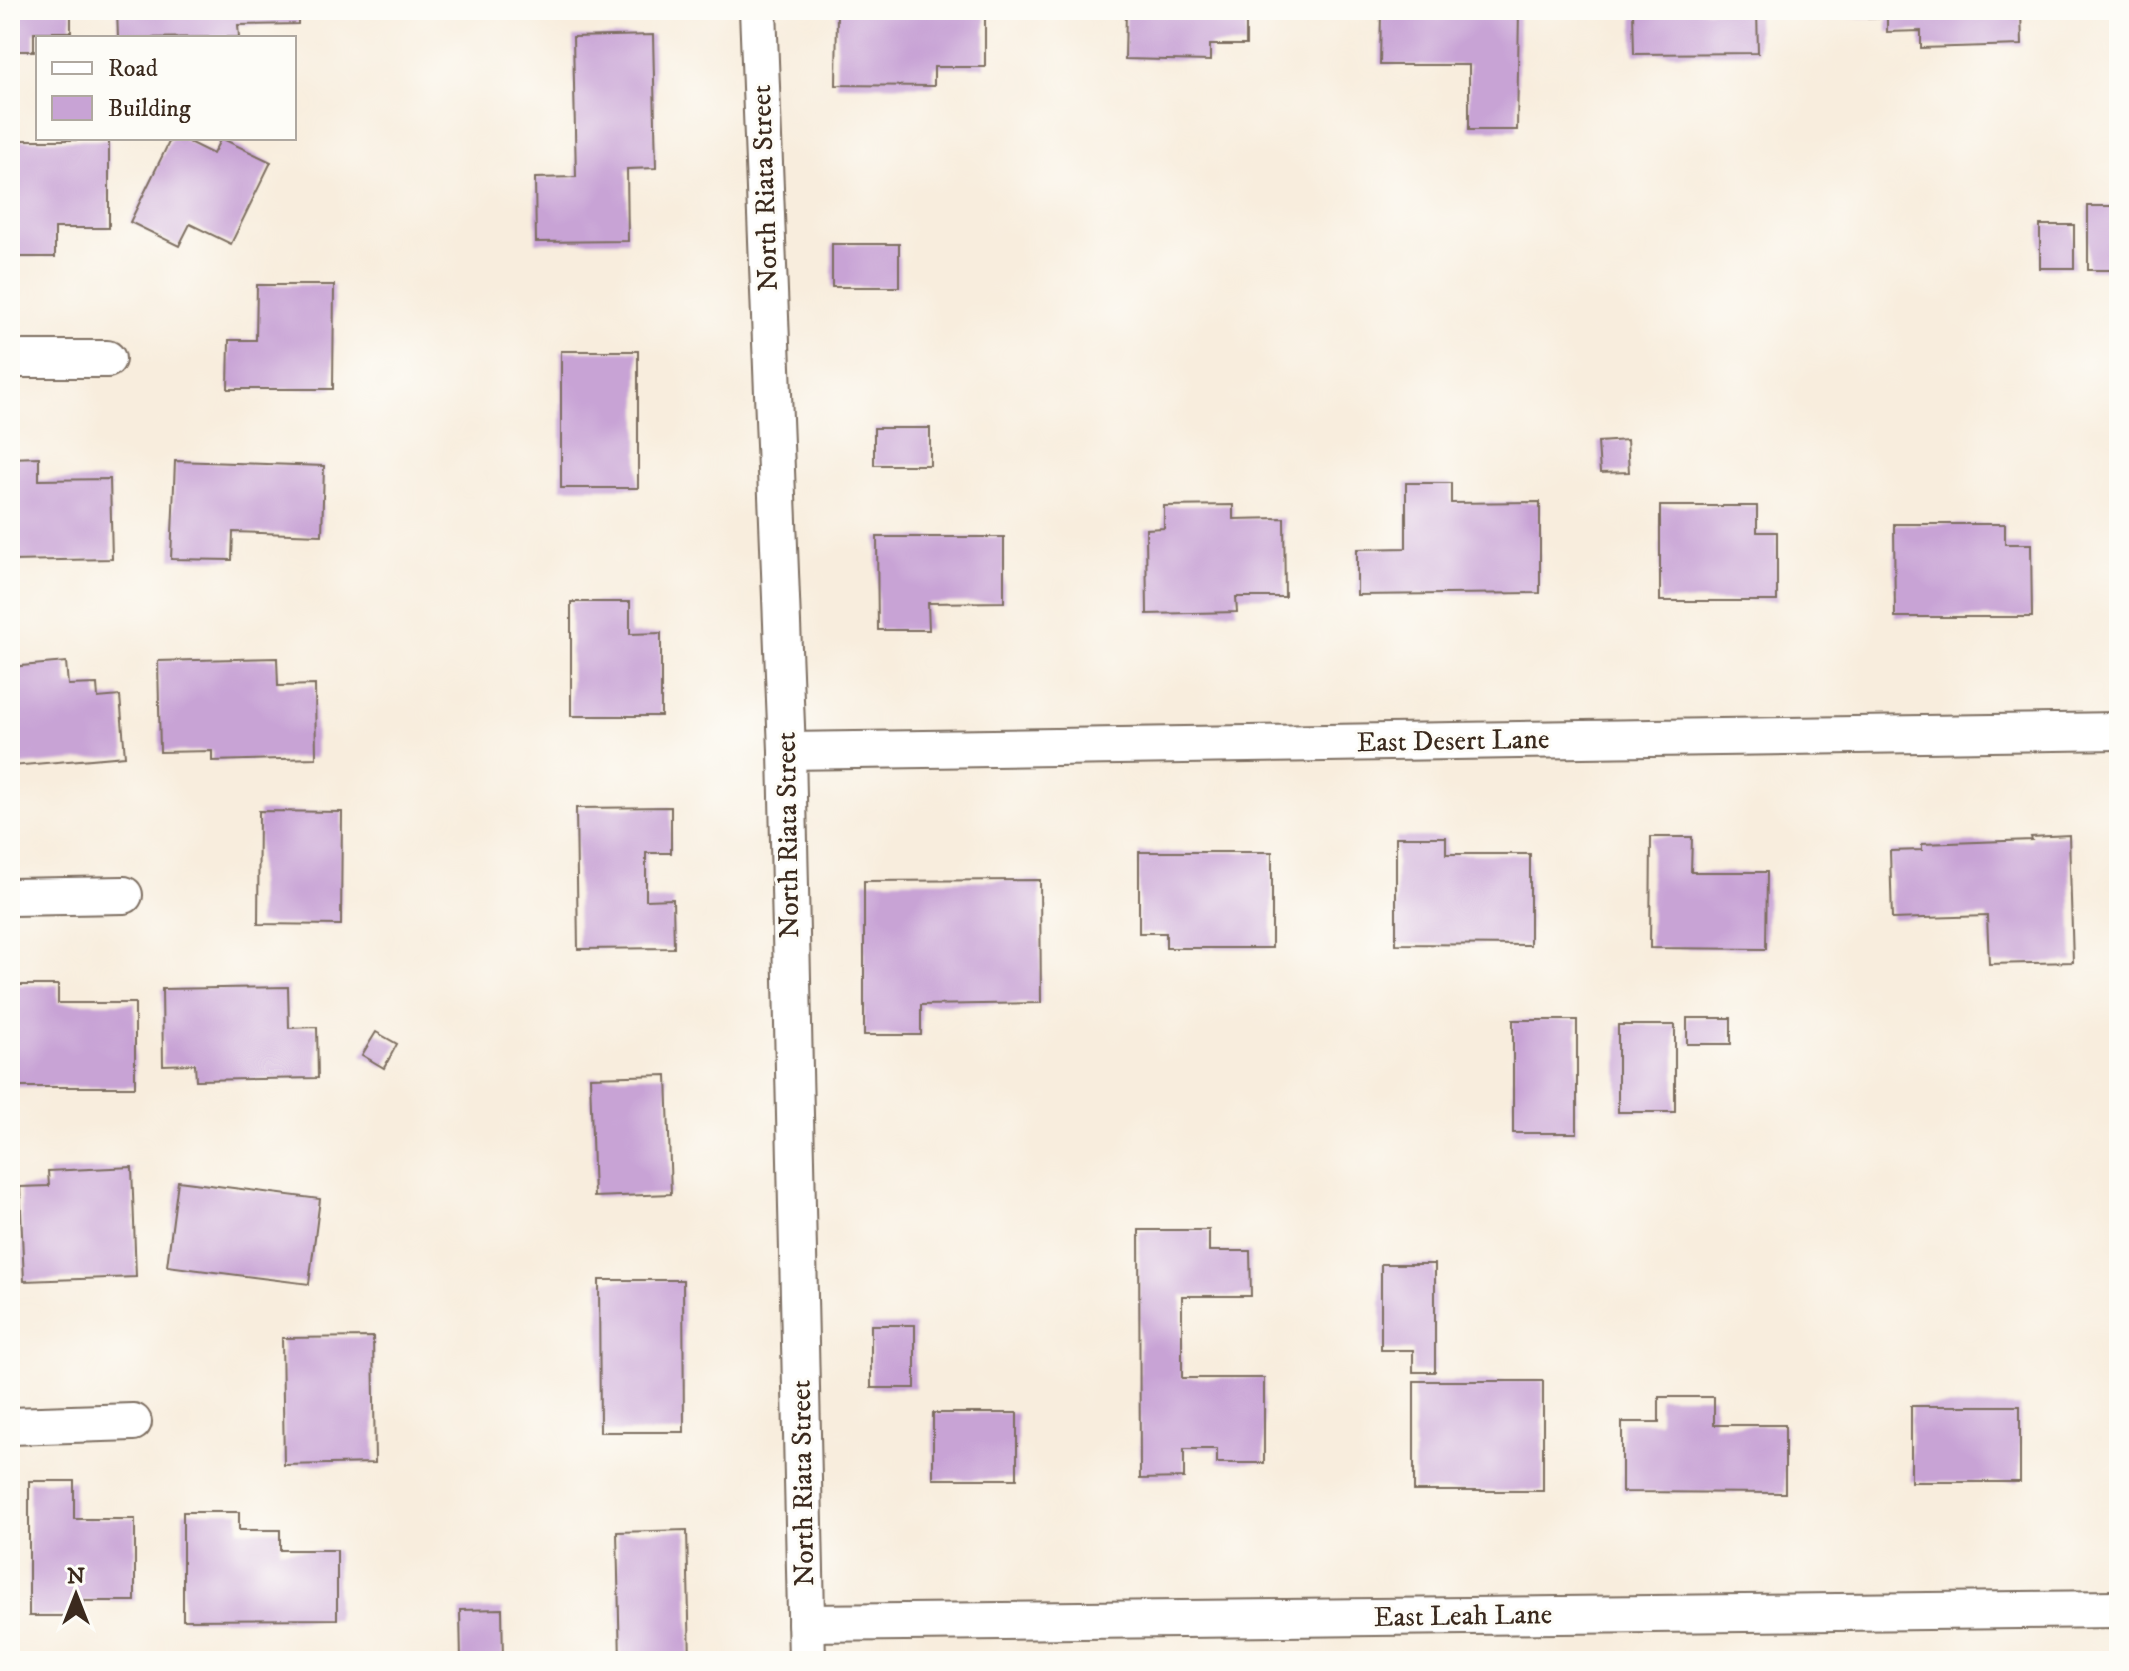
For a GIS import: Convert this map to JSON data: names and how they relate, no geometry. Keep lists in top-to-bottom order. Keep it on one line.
{"streets":{"street":["North Riata Street","East Desert Lane","East Leah Lane"]},"crossings":[["North Riata Street","East Desert Lane"],["North Riata Street","East Leah Lane"]],"legend":["Road","Building"],"north":"top"}
